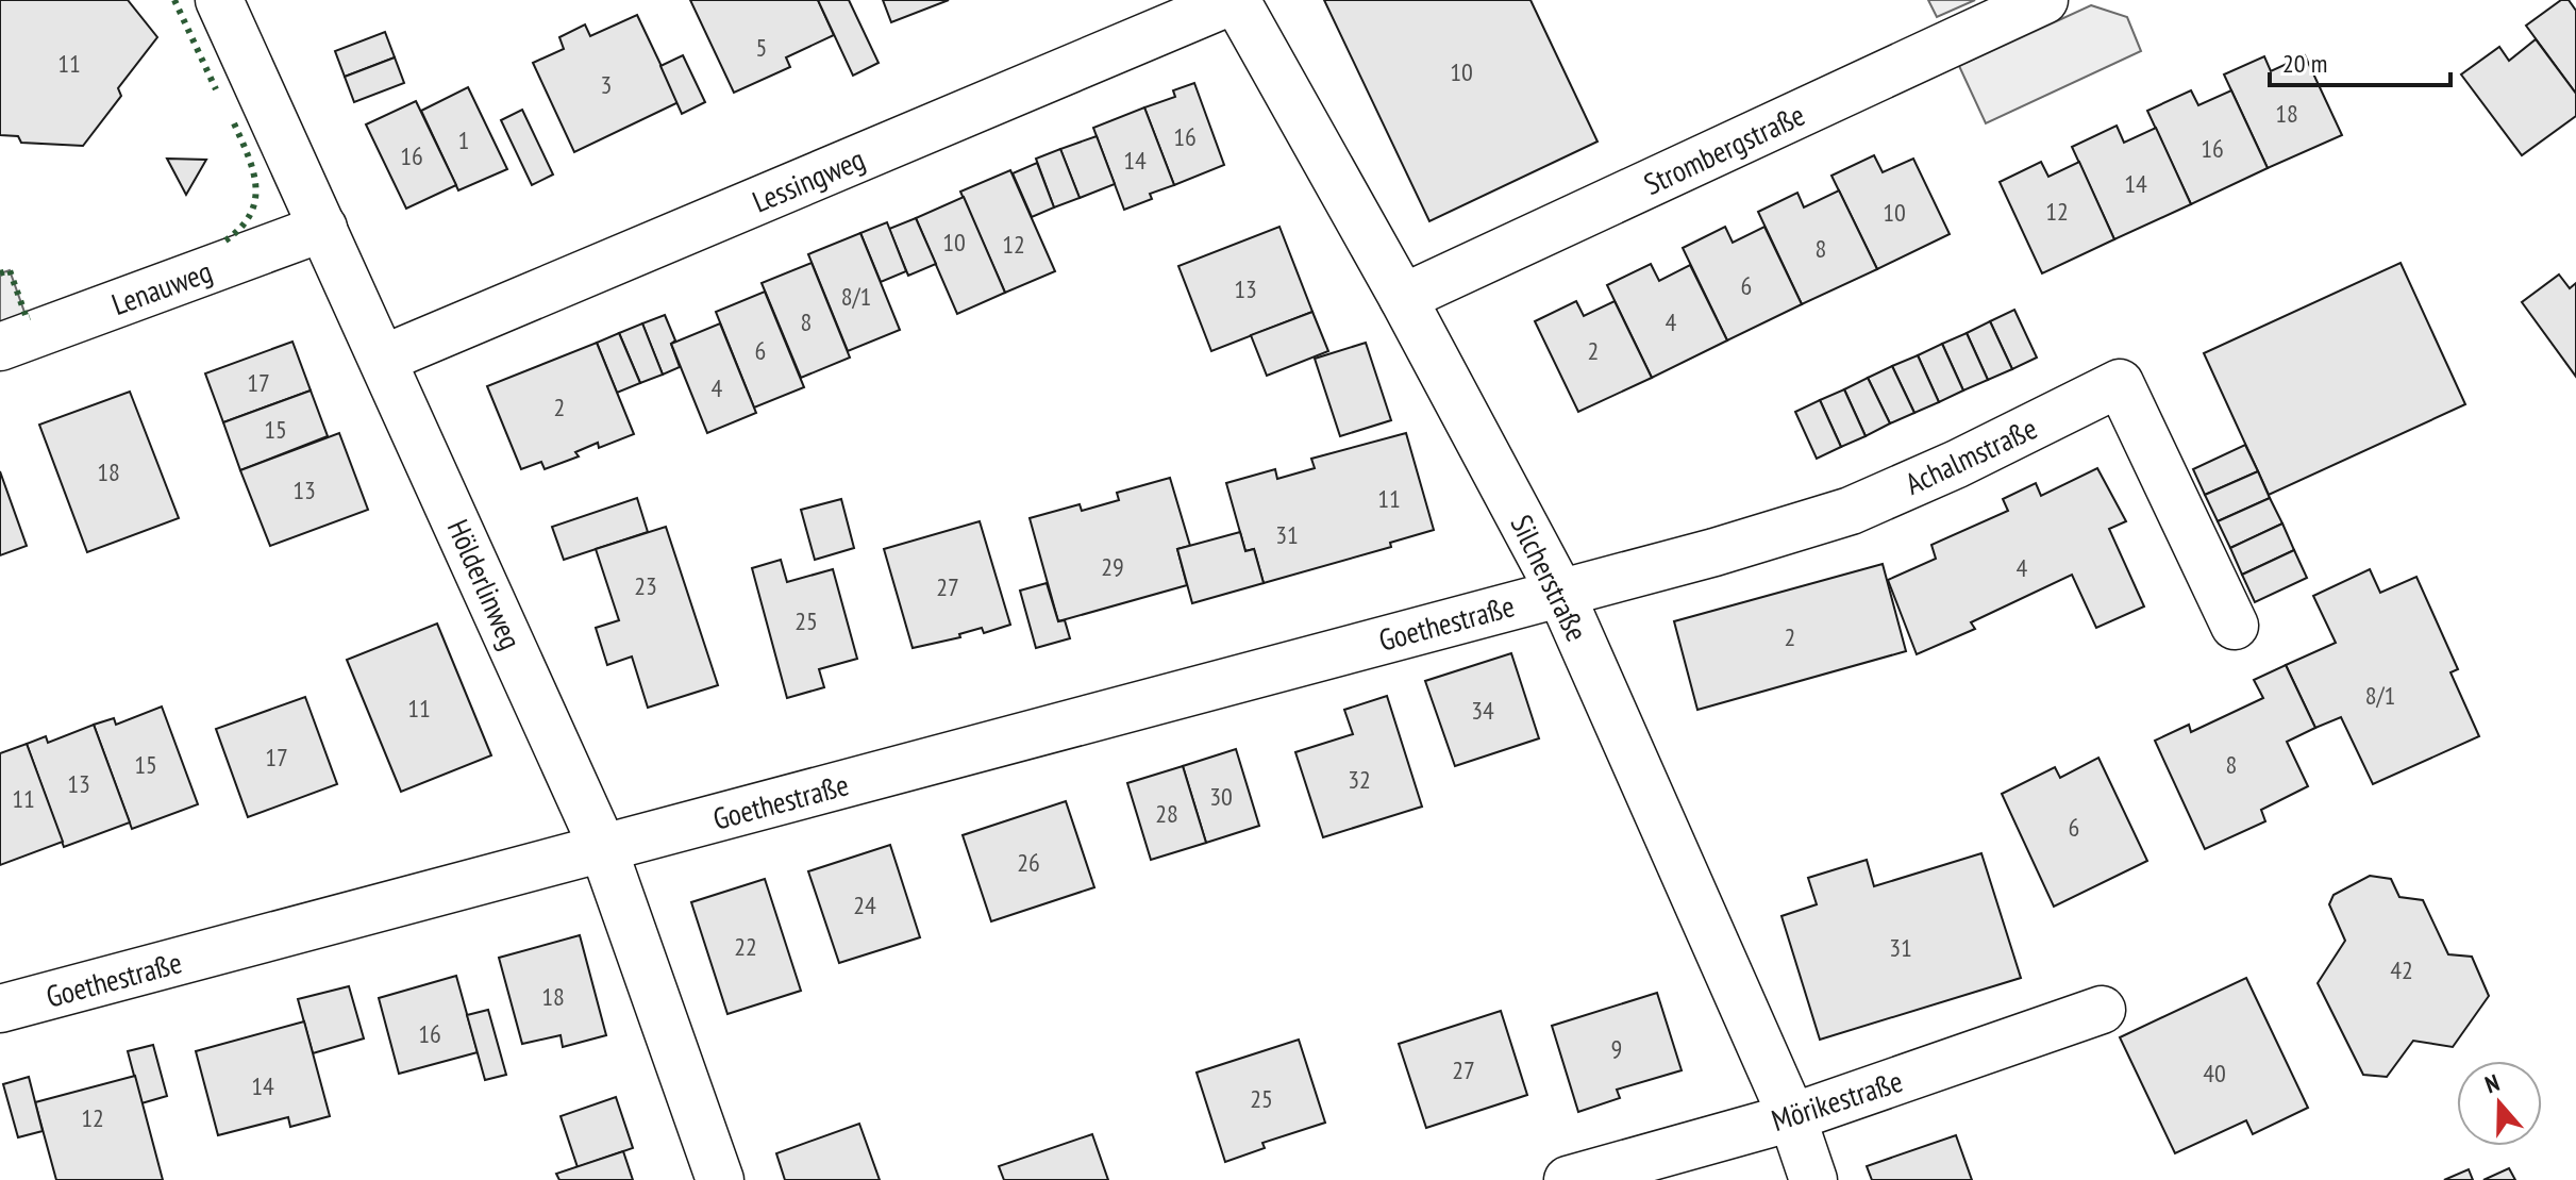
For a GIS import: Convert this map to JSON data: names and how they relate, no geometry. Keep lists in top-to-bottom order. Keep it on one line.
{"streets":{"street":["Strombergstraße","Lessingweg","Lenauweg","Achalmstraße","Silcherstraße","Hölderlinweg","Goethestraße","Mörikestraße"]},"crossings":[["Strombergstraße","Silcherstraße"],["Lessingweg","Silcherstraße"],["Lessingweg","Hölderlinweg"],["Lenauweg","Hölderlinweg"],["Achalmstraße","Silcherstraße"],["Achalmstraße","Goethestraße"],["Silcherstraße","Goethestraße"],["Silcherstraße","Mörikestraße"],["Hölderlinweg","Goethestraße"]],"house_numbers":["5","11","10","3","18","16","1","16","16","14","14","12","10","10","12","8","6","13","8/1","8","4","6","2","17","4","2","15","18","13","11","31","29","4","23","27","25","2","8/1","11","34","17","15","8","32","13","30","11","28","6","26","24","22","31","42","18","16","9","27","40","14","25","12"],"scale_bar":"20 m","north":"top"}
